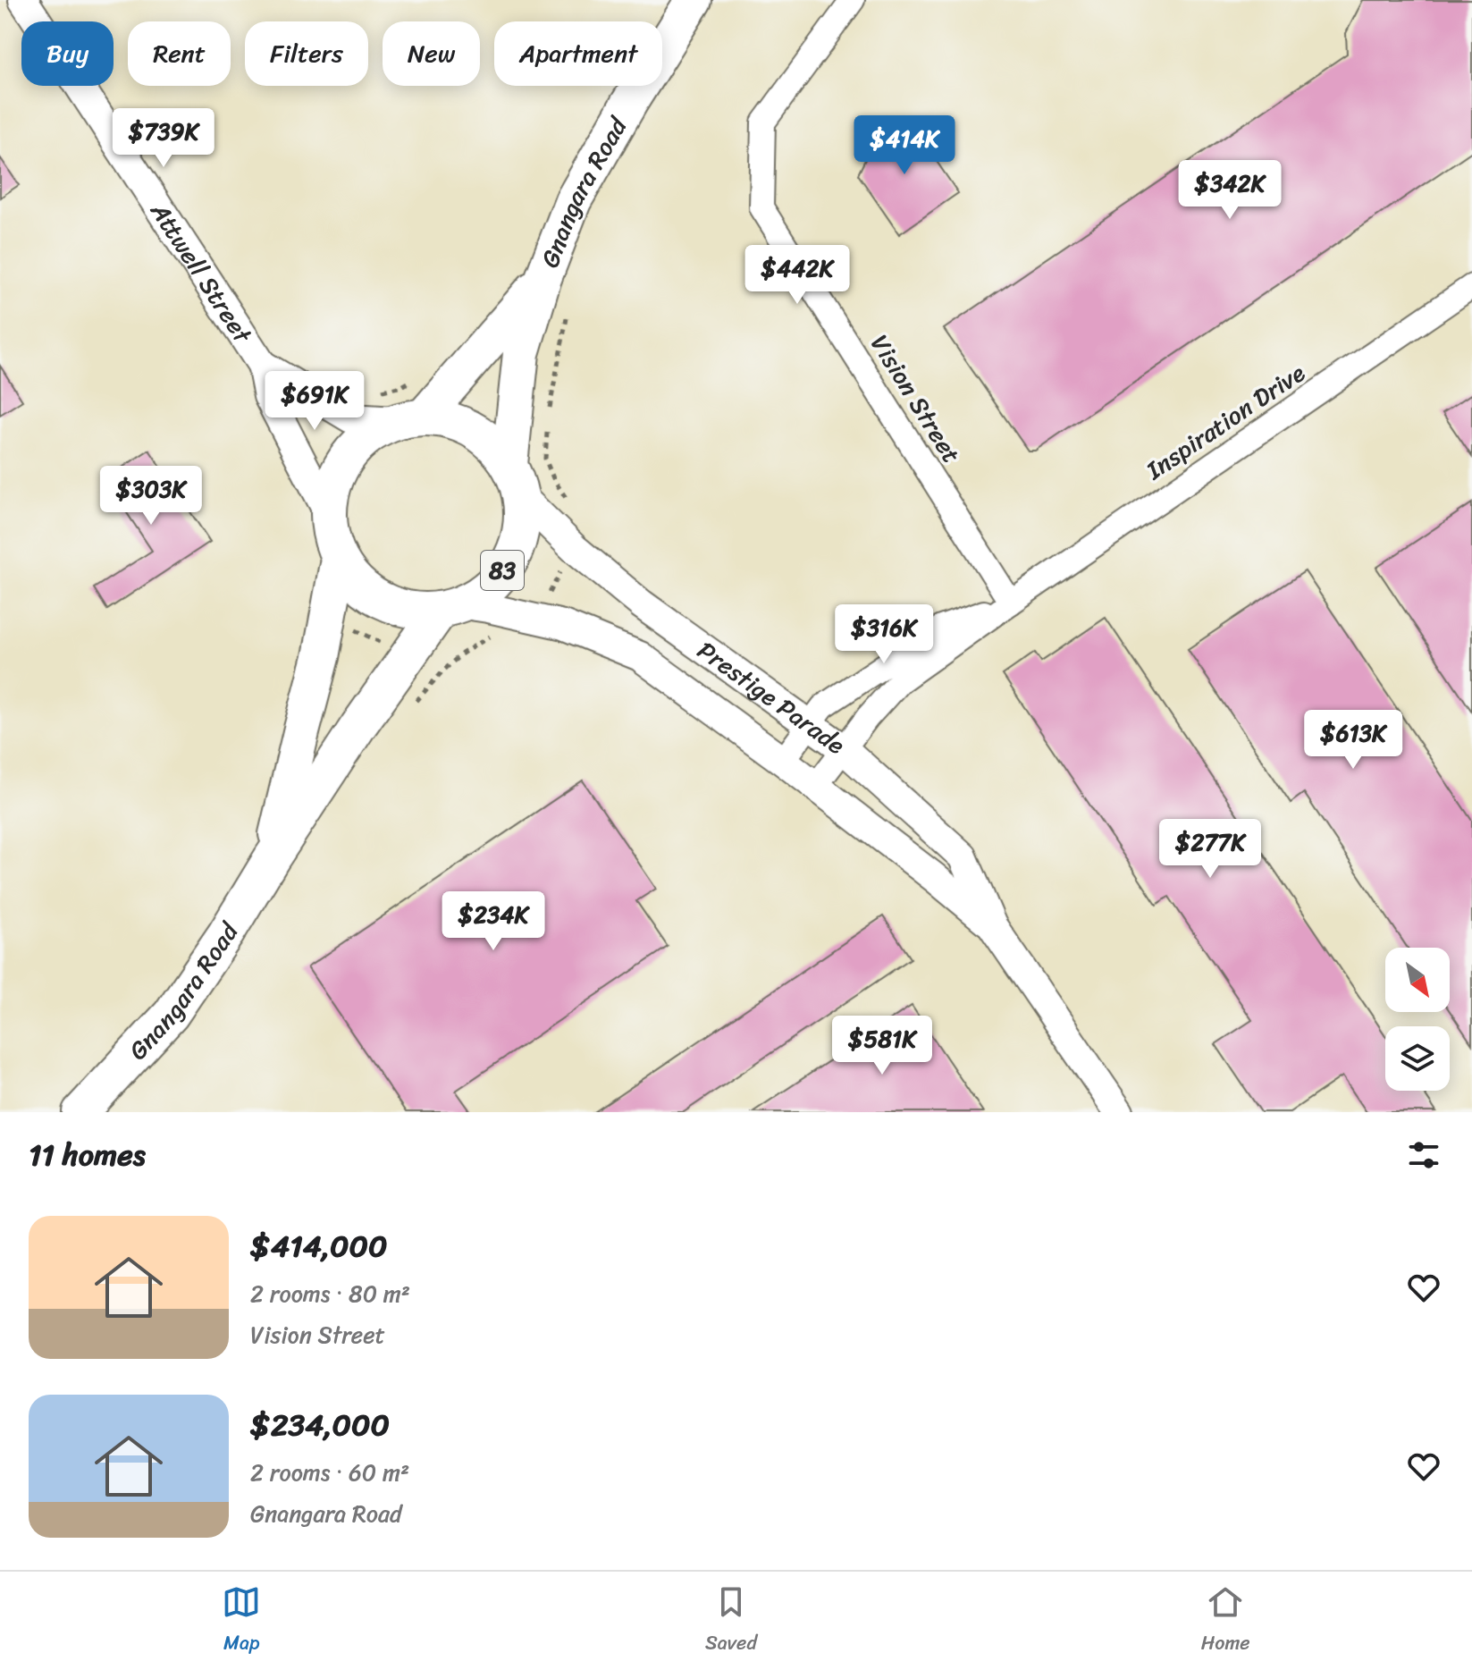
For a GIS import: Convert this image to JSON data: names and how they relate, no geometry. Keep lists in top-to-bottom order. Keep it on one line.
{"streets":{"main road":["Gnangara Road","83"],"street":["Attwell Street","Vision Street","Inspiration Drive","Prestige Parade"]},"crossings":[["Gnangara Road","Attwell Street"],["Gnangara Road","Prestige Parade"],["Attwell Street","Prestige Parade"],["Vision Street","Inspiration Drive"],["Inspiration Drive","Prestige Parade"]],"north":"bottom right","page":{"chip":["Buy","Rent","Filters","New","Apartment"],"price":["$739K","$414K","$342K","$442K","$691K","$303K","$316K","$613K","$277K","$234K","$581K"],"heading":"11 homes","list":[{"name":"$414,000","note":"2 rooms · 80 m² · Vision Street"},{"name":"$234,000","note":"2 rooms · 60 m² · Gnangara Road"}],"tabs":["Map","Saved","Home"]}}
